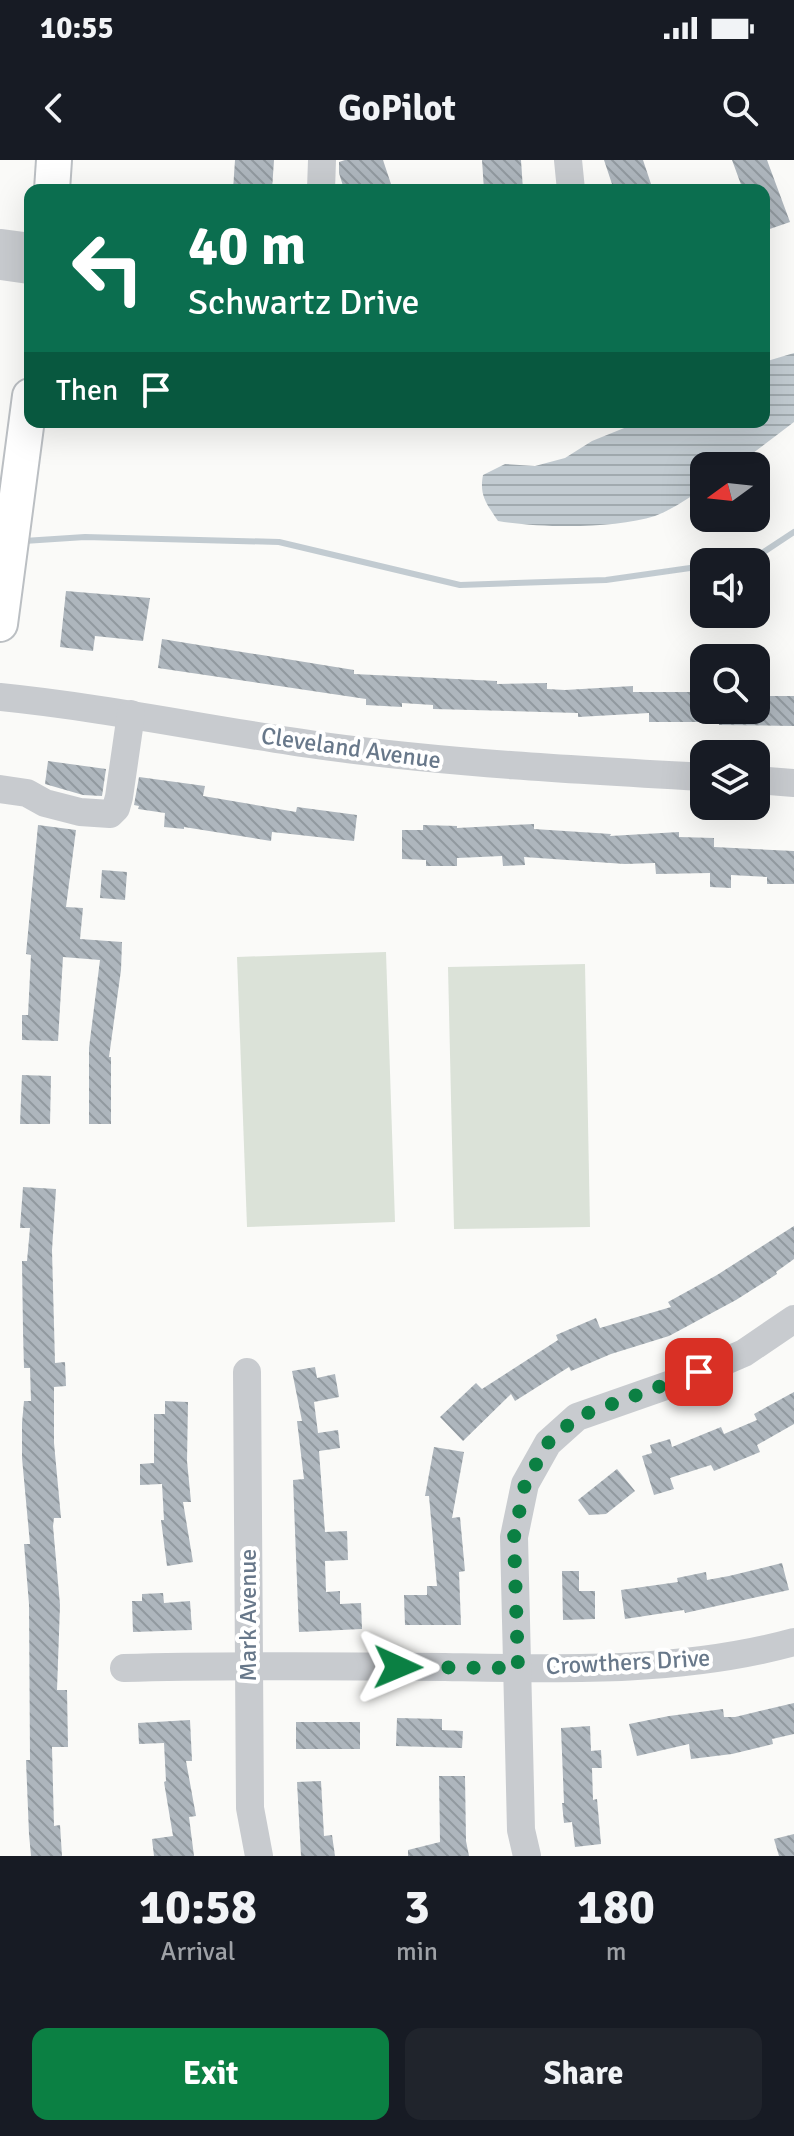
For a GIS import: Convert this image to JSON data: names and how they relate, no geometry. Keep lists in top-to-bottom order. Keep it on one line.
{"streets":{"street":["Cleveland Avenue","Mark Avenue","Crowthers Drive"]},"crossings":[["Mark Avenue","Crowthers Drive"]],"north":"left","page":{"status":"10:55","header":"GoPilot","turn":["40 m","Schwartz Drive"],"then":"Then","eta":["10:58","Arrival","3","min","180","m"],"buttons":["Exit","Share"]}}
